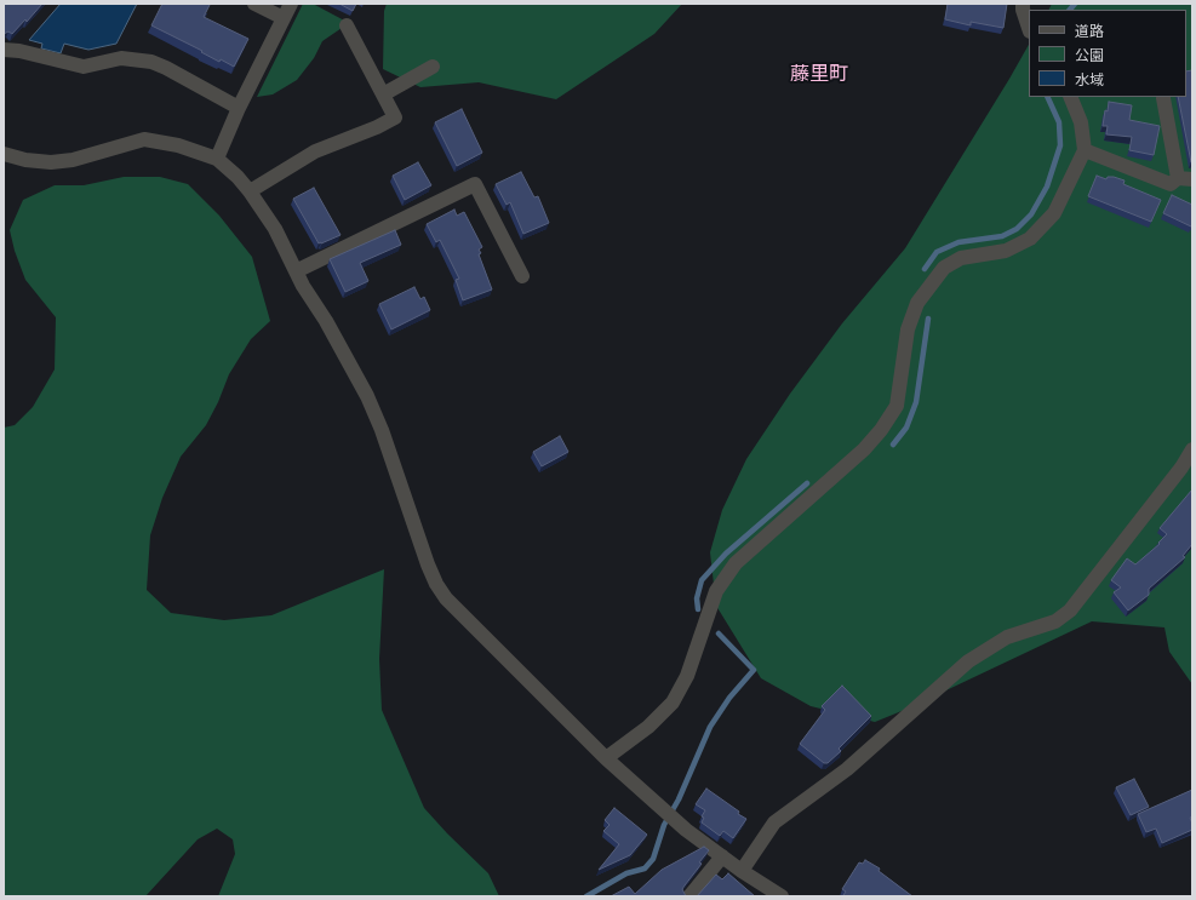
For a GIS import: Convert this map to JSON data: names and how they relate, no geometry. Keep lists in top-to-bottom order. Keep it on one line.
{"districts":["藤里町"],"legend":["道路","公園","水域"]}
